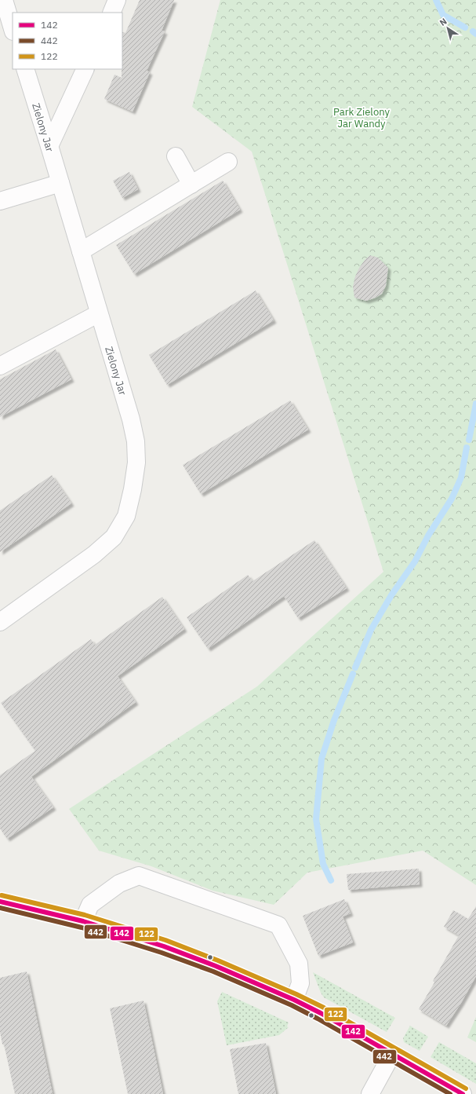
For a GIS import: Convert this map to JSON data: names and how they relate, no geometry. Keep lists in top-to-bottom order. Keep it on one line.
{"streets":{"street":["Zielony Jar"]},"parks":["Park Zielony Jar Wandy"],"lines":["transit line 122","transit line 142","transit line 442"],"legend":["142","442","122"],"north":"top left"}
